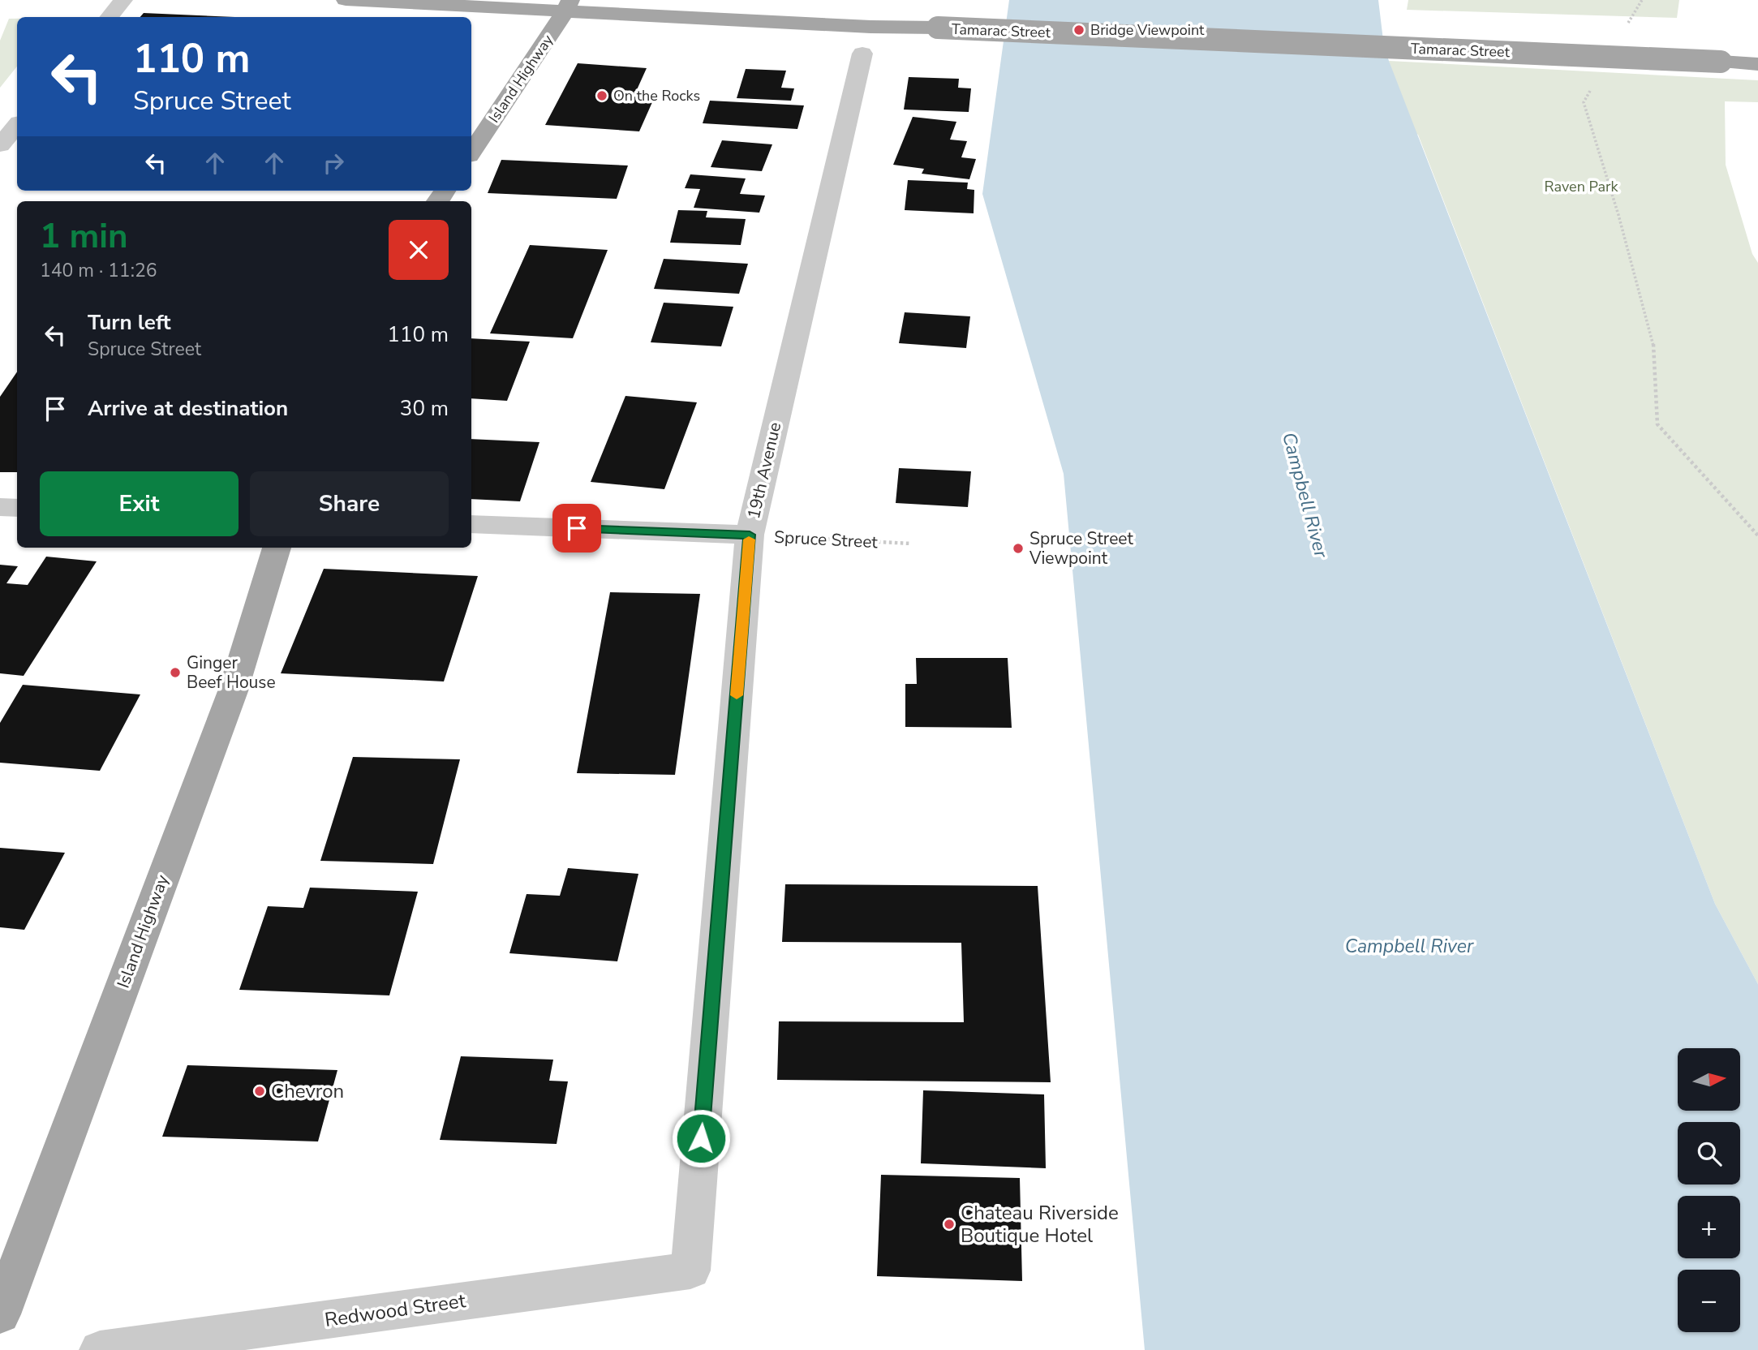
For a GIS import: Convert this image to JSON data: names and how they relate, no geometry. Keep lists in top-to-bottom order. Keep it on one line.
{"streets":{"main road":["Tamarac Street","Island Highway"],"street":["19th Avenue","Spruce Street","Redwood Street"]},"crossings":[["Tamarac Street","Island Highway"],["19th Avenue","Spruce Street"],["19th Avenue","Redwood Street"]],"water":["Campbell River"],"parks":["Raven Park"],"places":["Bridge Viewpoint","On the Rocks","Spruce Street Viewpoint","Ginger Beef House","Chevron","Chateau Riverside Boutique Hotel"],"north":"right","page":{"turn":["110 m","Spruce Street"],"heading":["1 min","140 m · 11:26"],"list":[{"name":"Turn left","note":"Spruce Street","value":"110 m"},{"name":"Arrive at destination","value":"30 m"}],"buttons":["Exit","Share"],"map_buttons":["+","−"]}}
